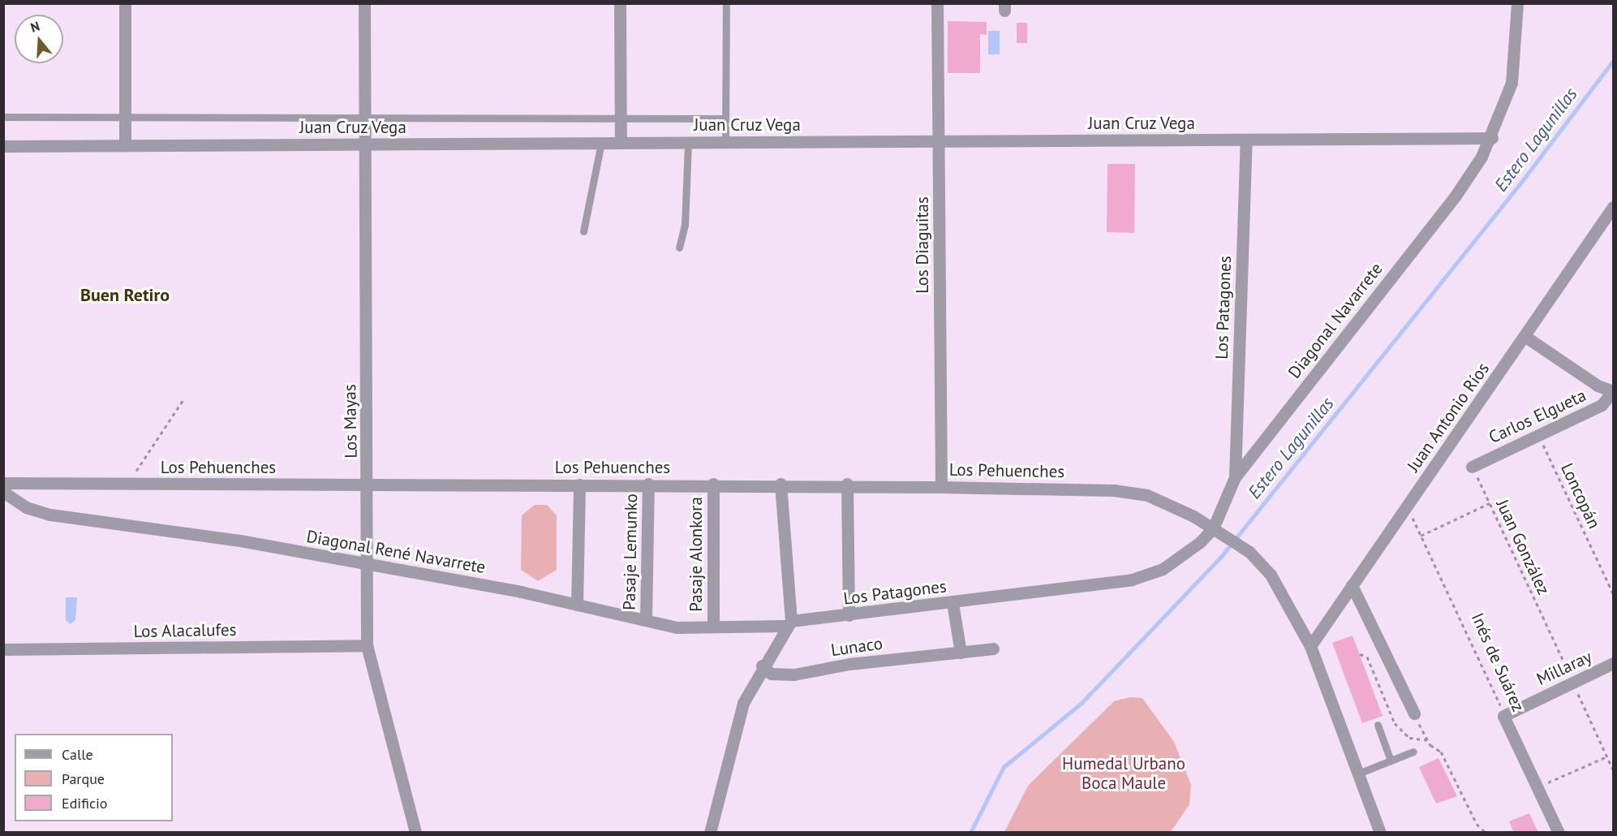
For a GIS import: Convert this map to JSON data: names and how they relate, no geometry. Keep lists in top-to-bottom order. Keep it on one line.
{"streets":{"street":["Juan Cruz Vega","Los Diaguitas","Los Patagones","Diagonal Navarrete","Carlos Elgueta","Juan Antonio Ríos","Los Mayas","Los Pehuenches","Diagonal René Navarrete","Pasaje Lemunko","Pasaje Alonkora","Los Alacalufes","Lunaco","Inés de Suárez","Millaray"],"path":["Loncopán","Juan González"]},"crossings":[["Juan Cruz Vega","Los Diaguitas"],["Juan Cruz Vega","Los Patagones"],["Juan Cruz Vega","Diagonal Navarrete"],["Juan Cruz Vega","Los Mayas"],["Los Diaguitas","Los Pehuenches"],["Los Patagones","Diagonal Navarrete"],["Los Patagones","Los Pehuenches"],["Los Patagones","Diagonal René Navarrete"],["Diagonal Navarrete","Los Pehuenches"],["Carlos Elgueta","Loncopán"],["Carlos Elgueta","Juan González"],["Juan Antonio Ríos","Inés de Suárez"],["Los Mayas","Los Pehuenches"],["Los Mayas","Diagonal René Navarrete"],["Los Mayas","Los Alacalufes"],["Los Pehuenches","Pasaje Lemunko"],["Los Pehuenches","Pasaje Alonkora"],["Diagonal René Navarrete","Pasaje Lemunko"],["Diagonal René Navarrete","Pasaje Alonkora"],["Inés de Suárez","Millaray"]],"districts":["Buen Retiro"],"water":["Estero Lagunillas"],"parks":["Humedal Urbano Boca Maule"],"legend":["Calle","Parque","Edificio"],"north":"top"}
